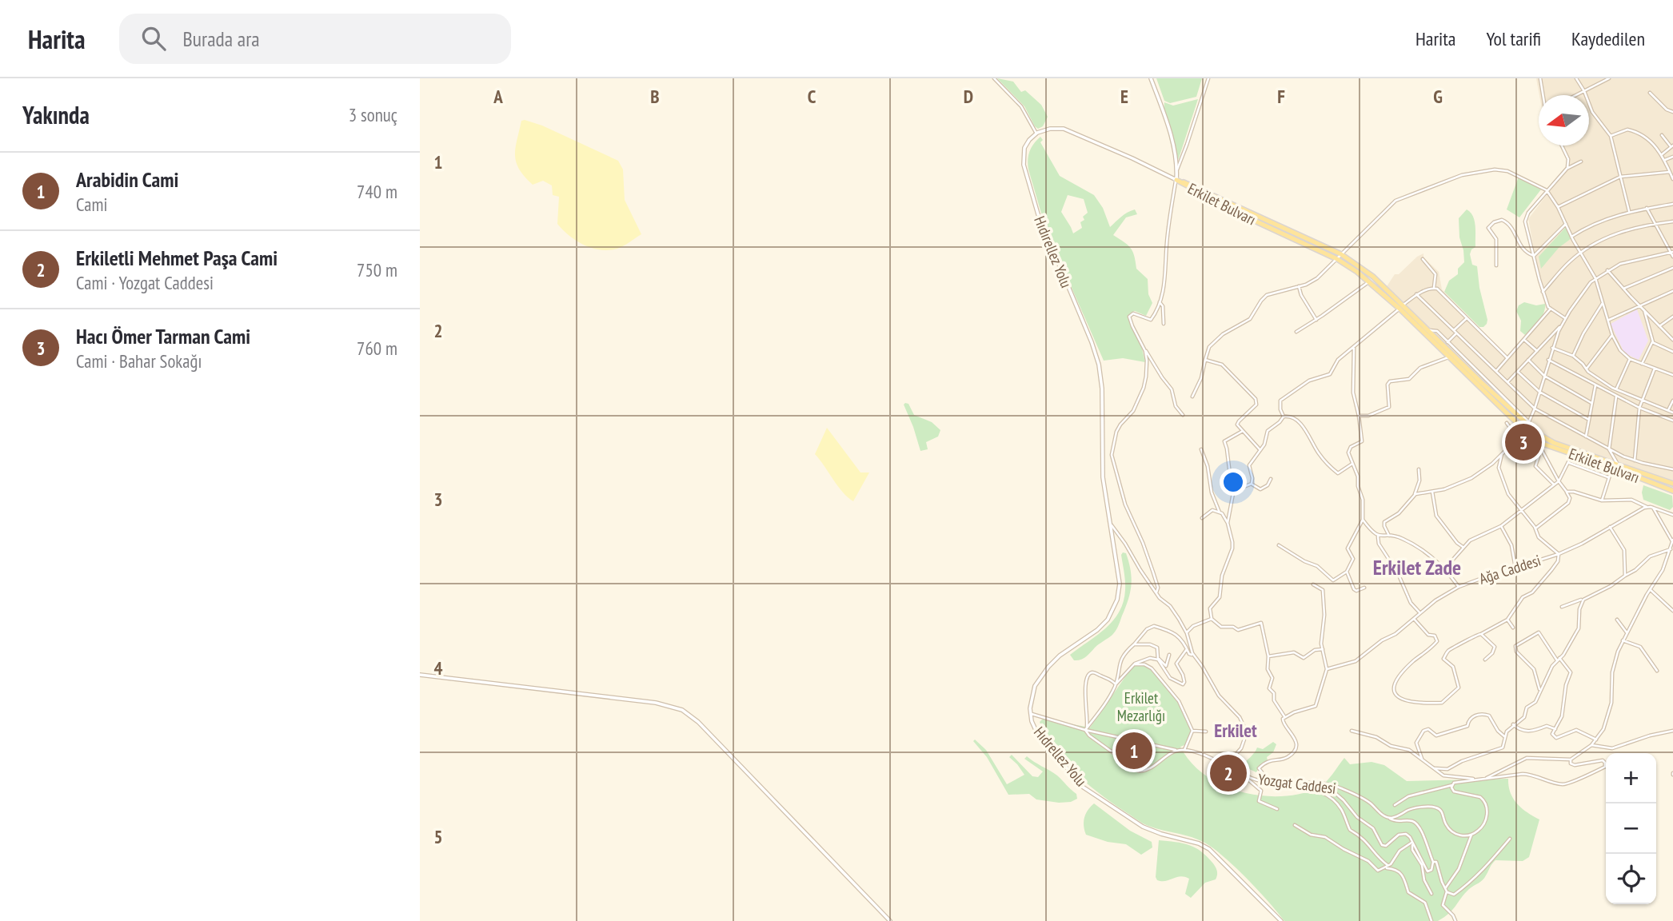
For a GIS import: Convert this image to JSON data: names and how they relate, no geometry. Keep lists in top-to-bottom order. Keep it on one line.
{"streets":{"main road":["Erkilet Bulvarı"],"street":["Hıdırellez Yolu","Ağa Caddesi","Hıdrellez Yolu","Yozgat Caddesi"]},"crossings":[["Hıdırellez Yolu","Hıdrellez Yolu"]],"districts":["Erkilet Zade","Erkilet"],"parks":["Erkilet Mezarlığı"],"north":"left","page":{"header":"Harita","search":"Burada ara","nav":["Harita","Yol tarifi","Kaydedilen"],"heading":["Yakında","3 sonuç"],"list":[{"mark":"1","name":"Arabidin Cami","note":"Cami","value":"740 m"},{"mark":"2","name":"Erkiletli Mehmet Paşa Cami","note":"Cami · Yozgat Caddesi","value":"750 m"},{"mark":"3","name":"Hacı Ömer Tarman Cami","note":"Cami · Bahar Sokağı","value":"760 m"}],"pins":["3","1","2"],"map_buttons":["+","−"]},"grid":{"columns":["A","B","C","D","E","F","G"],"rows":["1","2","3","4","5"]}}
